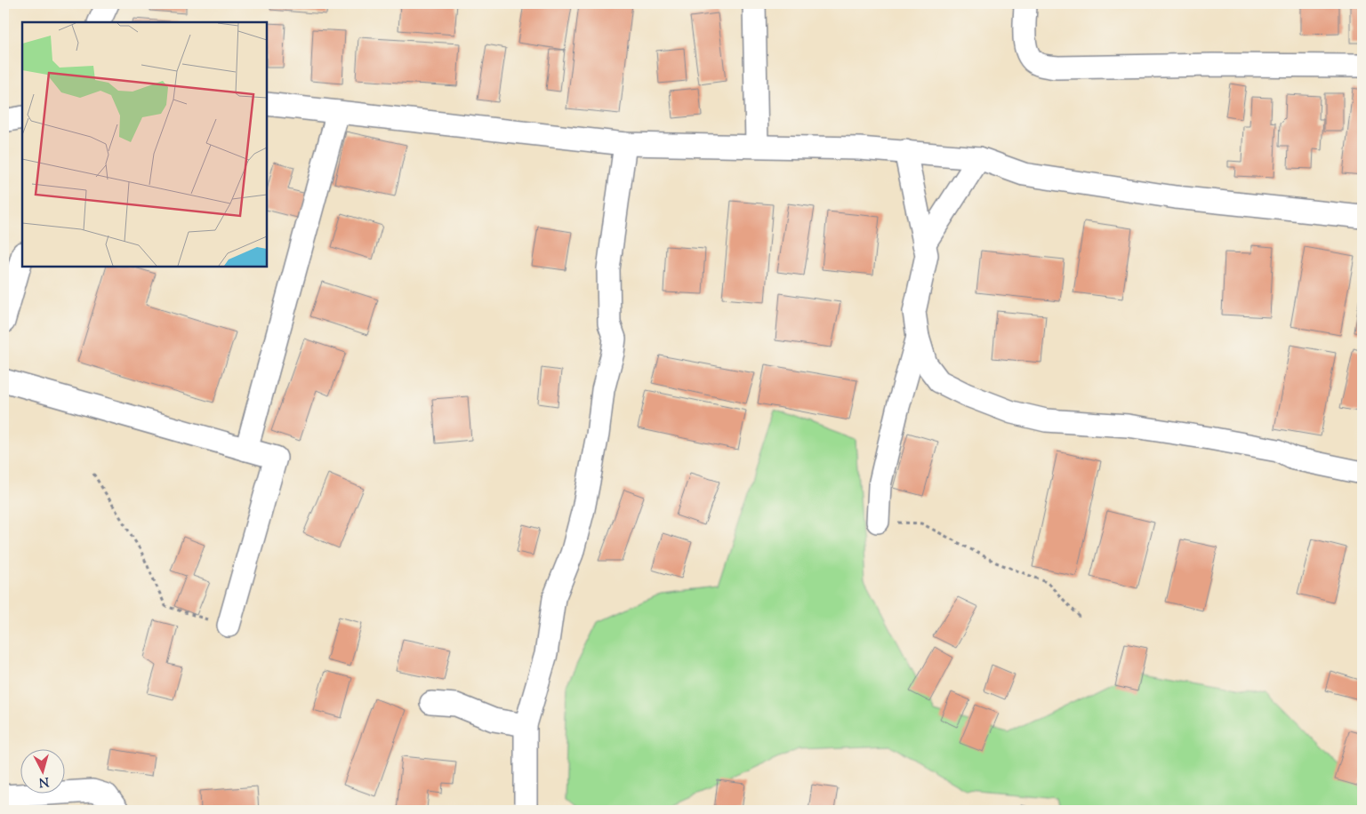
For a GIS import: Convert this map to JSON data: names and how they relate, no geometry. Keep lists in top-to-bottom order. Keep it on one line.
{"north":"bottom"}
